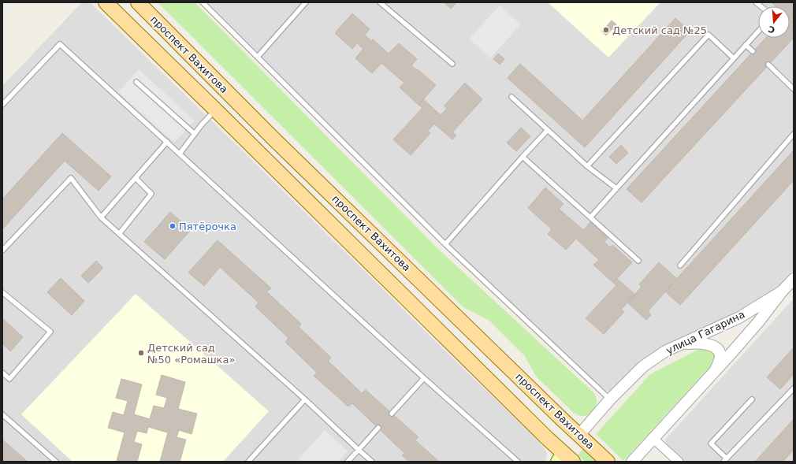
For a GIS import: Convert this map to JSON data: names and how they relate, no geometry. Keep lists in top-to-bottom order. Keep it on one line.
{"streets":{"main road":["проспект Вахитова","улица Гагарина"]},"crossings":[["проспект Вахитова","улица Гагарина"]],"places":["Детский сад №25","Пятёрочка","Детский сад №50 «Ромашка»"],"north":"bottom"}
